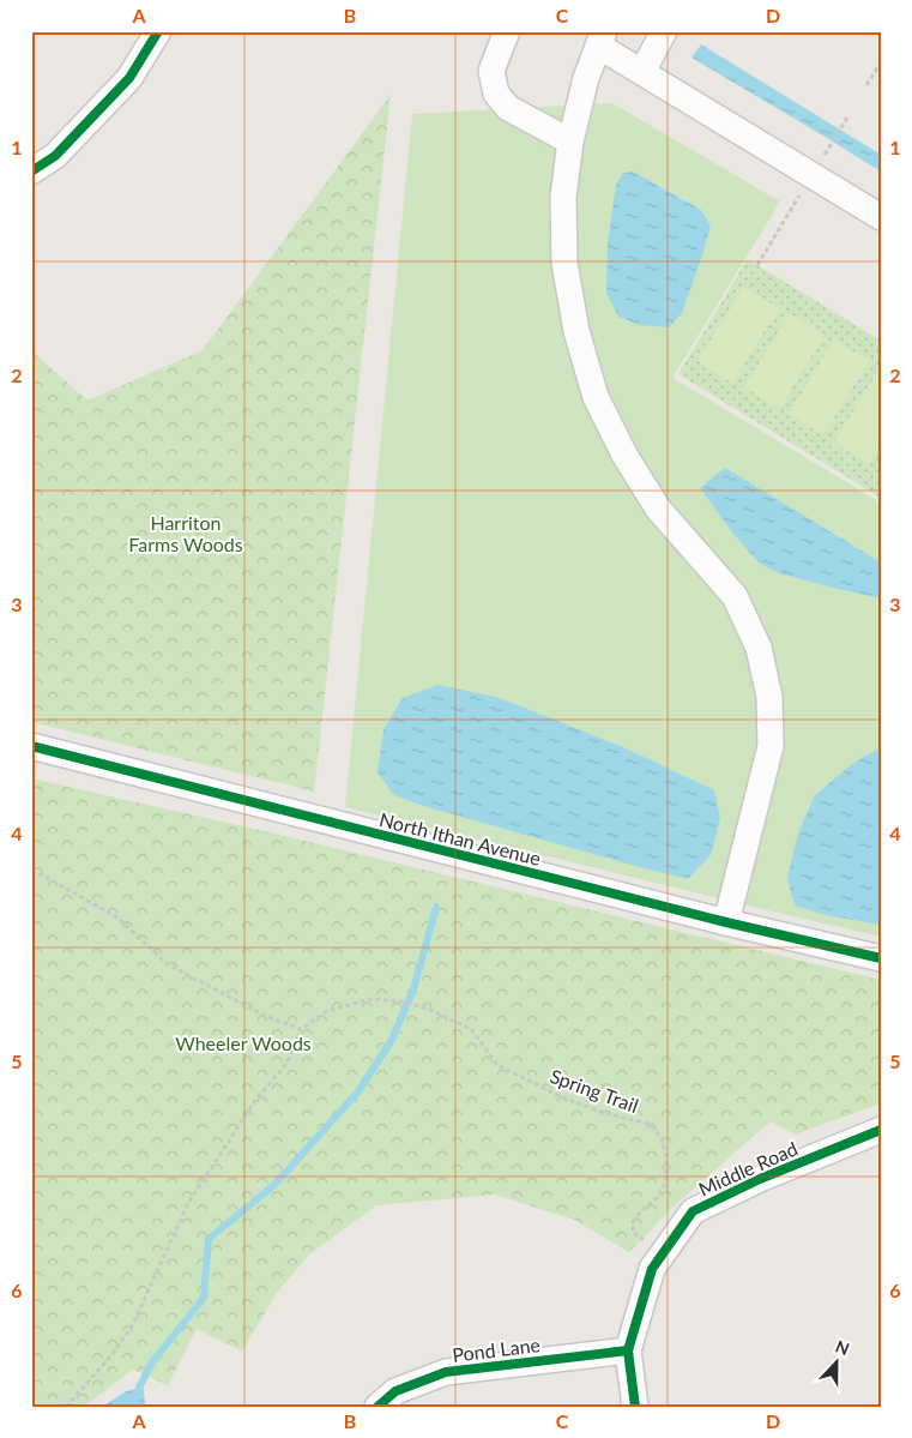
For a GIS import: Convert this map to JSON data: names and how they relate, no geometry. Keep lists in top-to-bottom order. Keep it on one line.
{"streets":{"street":["North Ithan Avenue","Middle Road","Pond Lane"],"path":["Spring Trail"]},"crossings":[["Spring Trail","Middle Road"],["Middle Road","Pond Lane"]],"parks":["Harriton Farms Woods","Wheeler Woods"],"north":"top","grid":{"columns":["A","B","C","D"],"rows":["1","2","3","4","5","6"]}}
